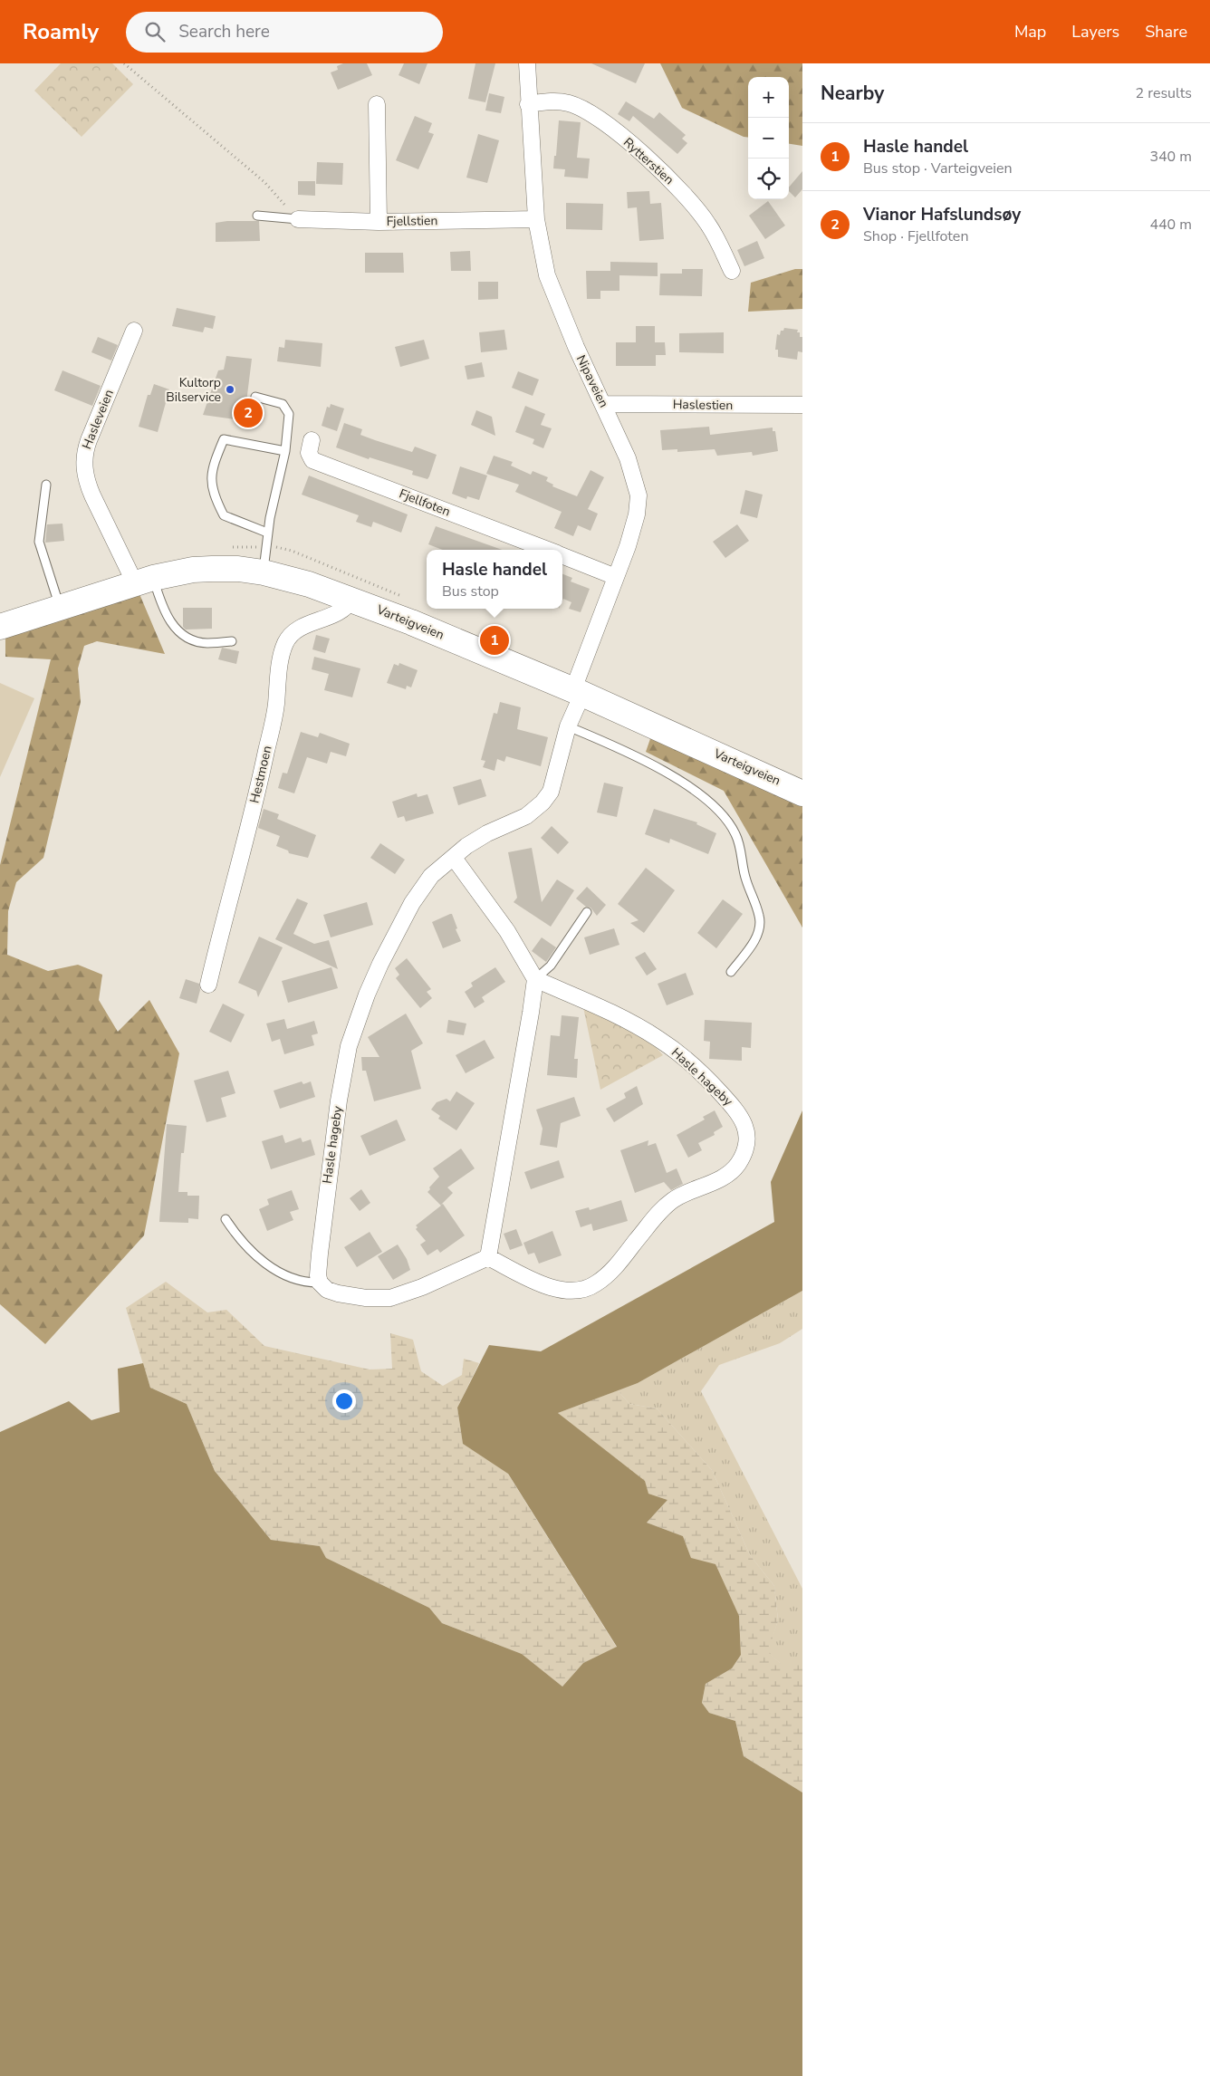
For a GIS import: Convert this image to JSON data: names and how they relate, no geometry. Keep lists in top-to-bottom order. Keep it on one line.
{"streets":{"main road":["Varteigveien"],"street":["Rytterstien","Fjellstien","Nipaveien","Haslestien","Hasleveien","Fjellfoten","Hestmoen","Hasle hageby"]},"crossings":[["Rytterstien","Nipaveien"],["Fjellstien","Nipaveien"],["Nipaveien","Haslestien"],["Nipaveien","Fjellfoten"],["Nipaveien","Varteigveien"],["Nipaveien","Hasle hageby"],["Hasleveien","Varteigveien"],["Varteigveien","Hestmoen"],["Varteigveien","Hasle hageby"]],"places":["Kultorp Bilservice"],"page":{"header":"Roamly","search":"Search here","nav":["Map","Layers","Share"],"heading":["Nearby","2 results"],"map_buttons":["+","−"],"list":[{"mark":"1","name":"Hasle handel","note":"Bus stop · Varteigveien","value":"340 m"},{"mark":"2","name":"Vianor Hafslundsøy","note":"Shop · Fjellfoten","value":"440 m"}],"pins":["2","1"],"popup":["Hasle handel","Bus stop"]}}
